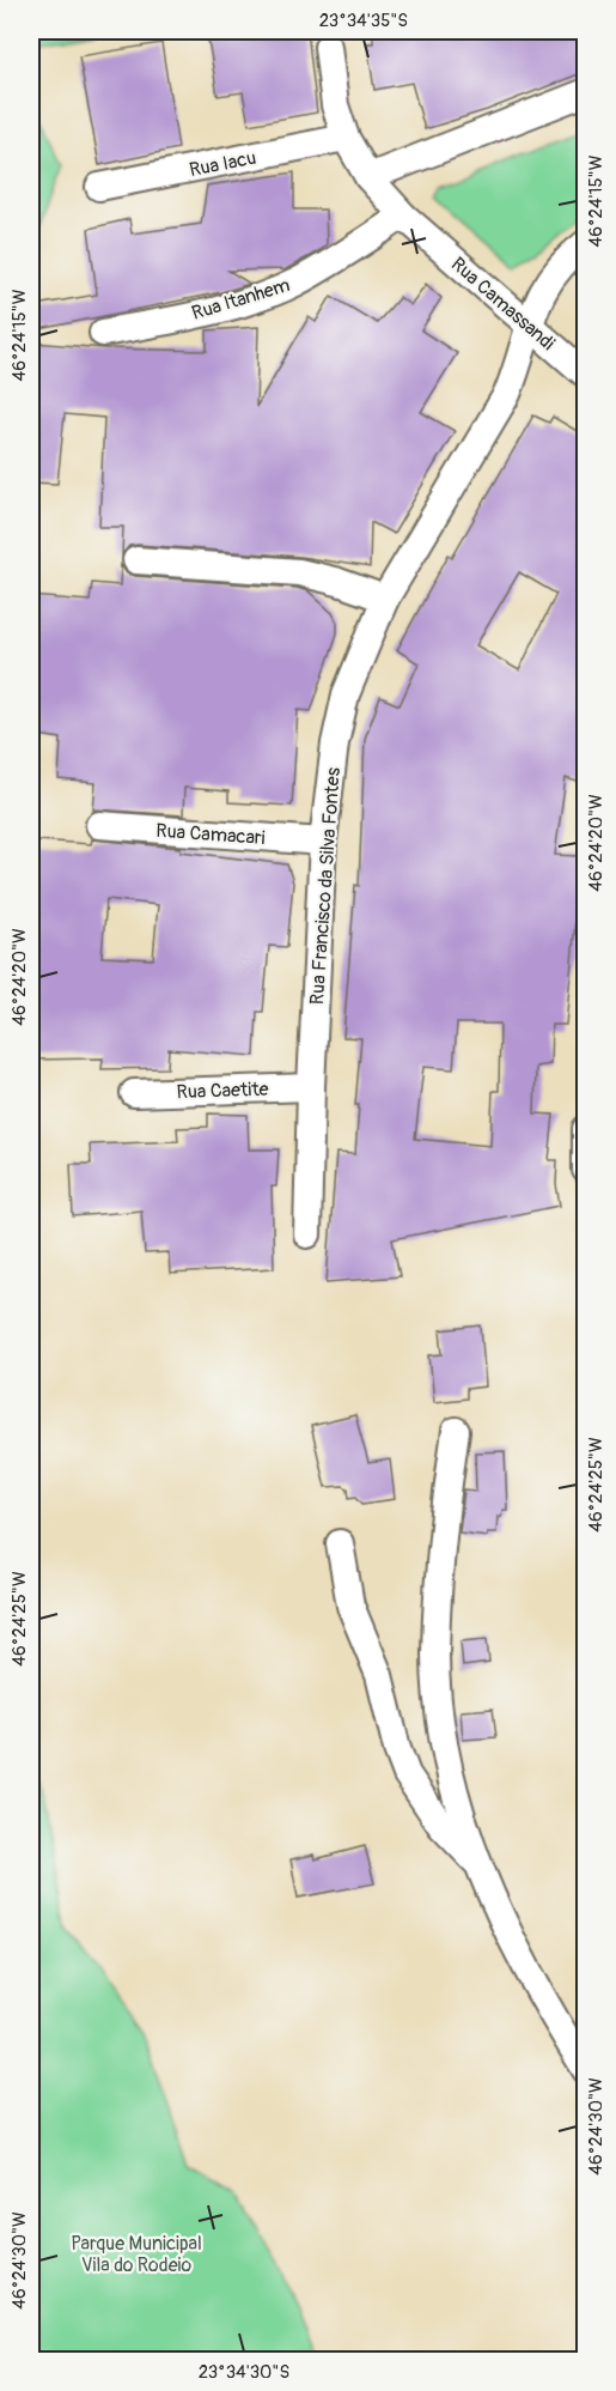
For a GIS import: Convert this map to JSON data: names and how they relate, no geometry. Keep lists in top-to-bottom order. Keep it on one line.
{"streets":{"street":["Rua Iacu","Rua Itanhem","Rua Camassandi","Rua Camacari","Rua Francisco da Silva Fontes","Rua Caetite"]},"crossings":[["Rua Iacu","Rua Camassandi"],["Rua Itanhem","Rua Camassandi"],["Rua Camassandi","Rua Francisco da Silva Fontes"],["Rua Camacari","Rua Francisco da Silva Fontes"],["Rua Francisco da Silva Fontes","Rua Caetite"]],"parks":["Parque Municipal Vila do Rodeio"],"coordinates":["23°34'35\"S","46°24'15\"W","46°24'20\"W","46°24'25\"W","46°24'30\"W","23°34'30\"S"]}
